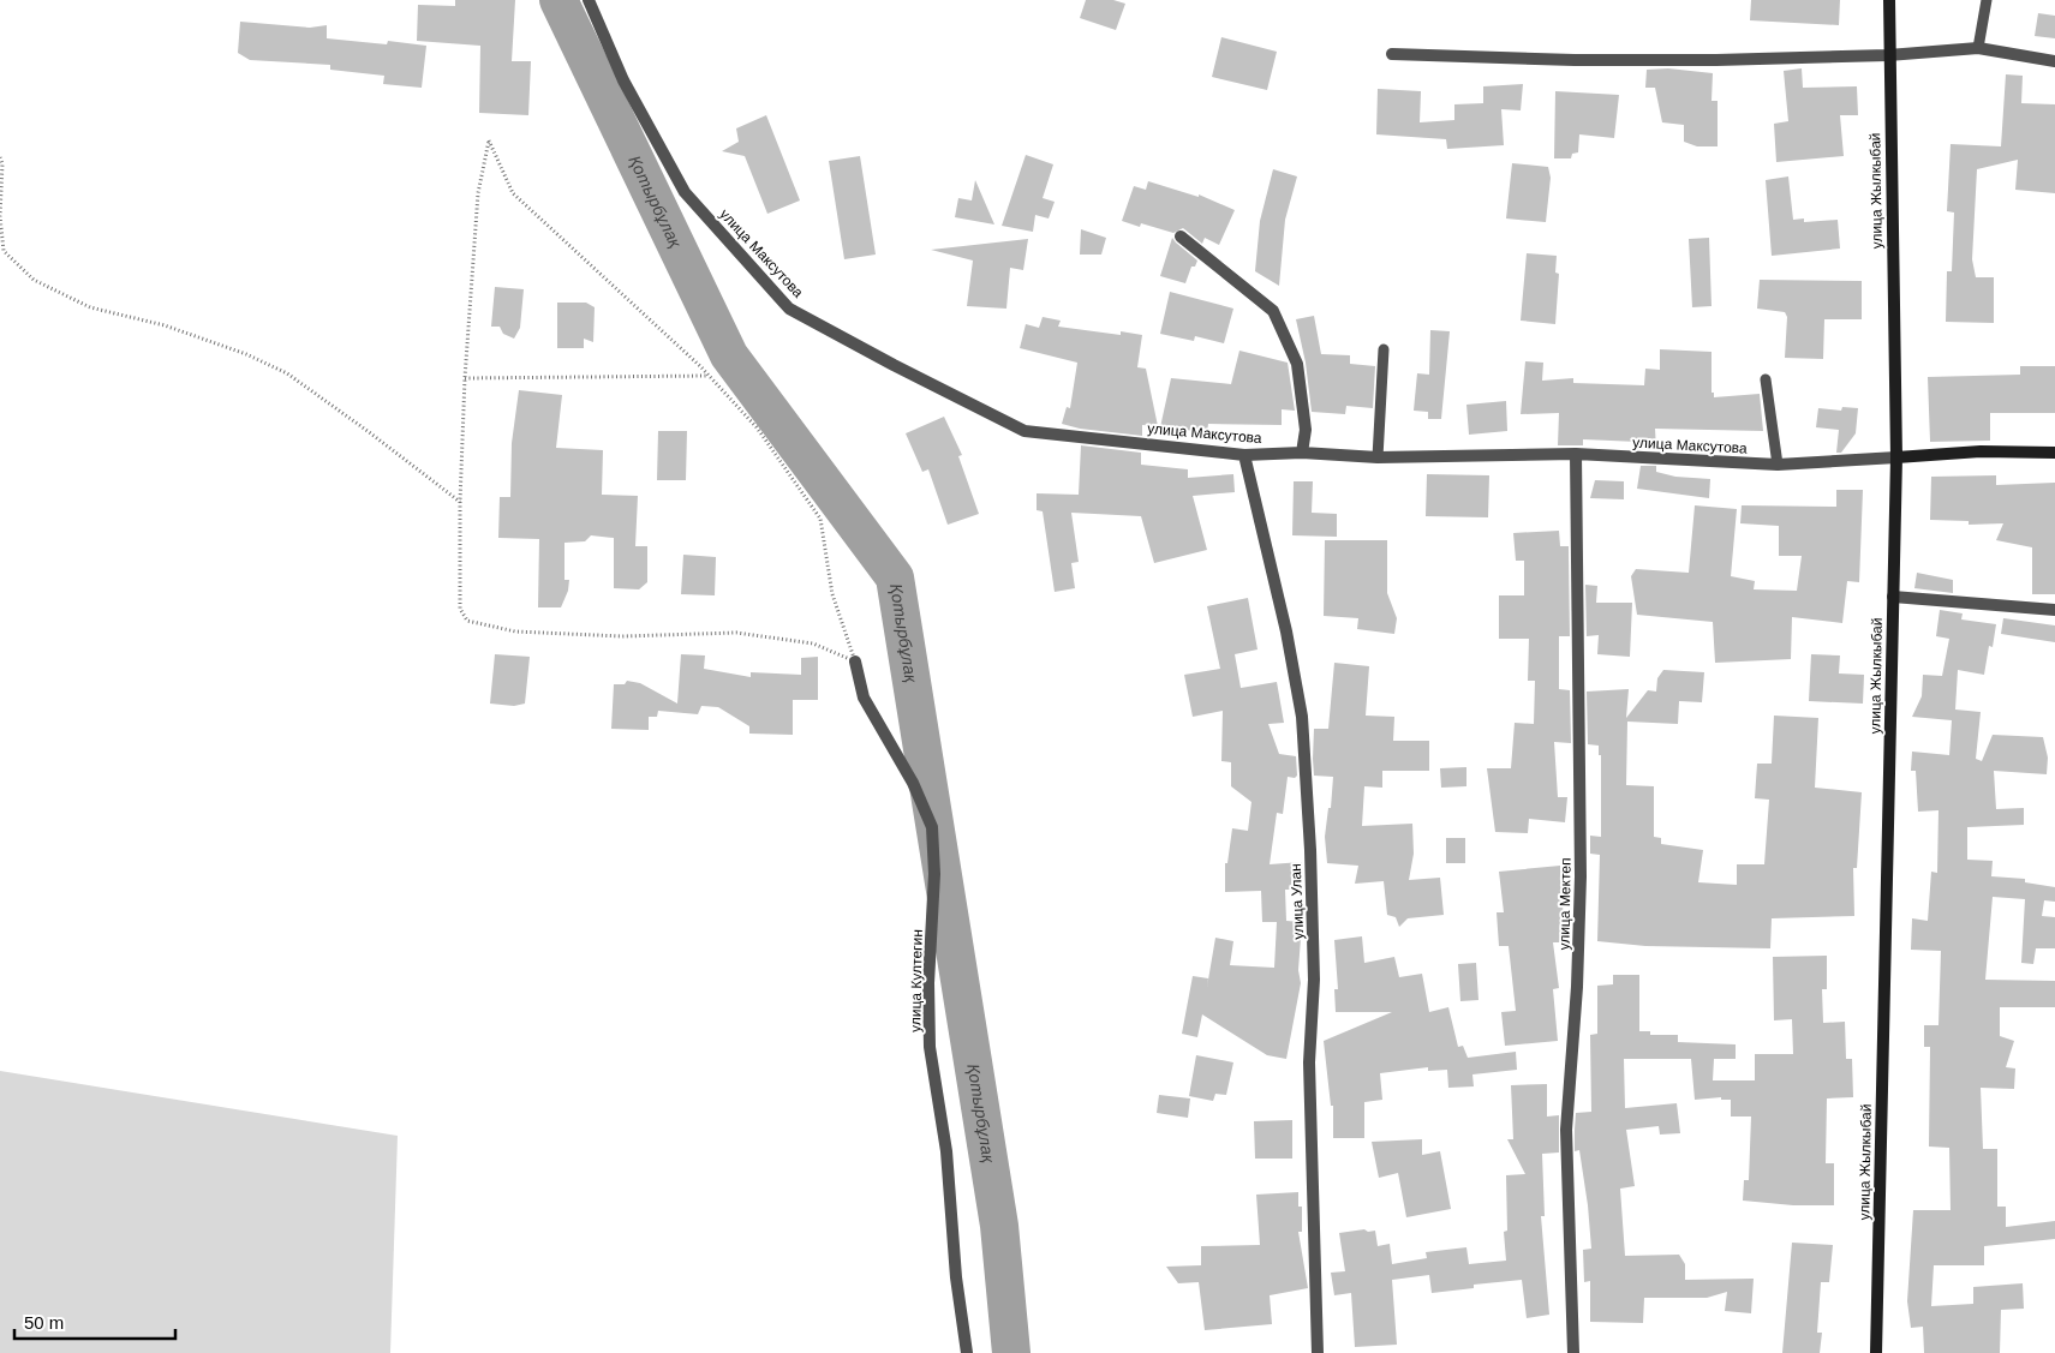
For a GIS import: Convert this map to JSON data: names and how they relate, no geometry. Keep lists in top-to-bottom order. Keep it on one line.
{"streets":{"street":["улица Жылкыбай","улица Максутова","улица Улан","улица Мектеп","улица Култегин"]},"crossings":[["улица Жылкыбай","улица Максутова"],["улица Максутова","улица Улан"],["улица Максутова","улица Мектеп"]],"water":["Қотырбұлақ"],"scale_bar":"50 m"}
